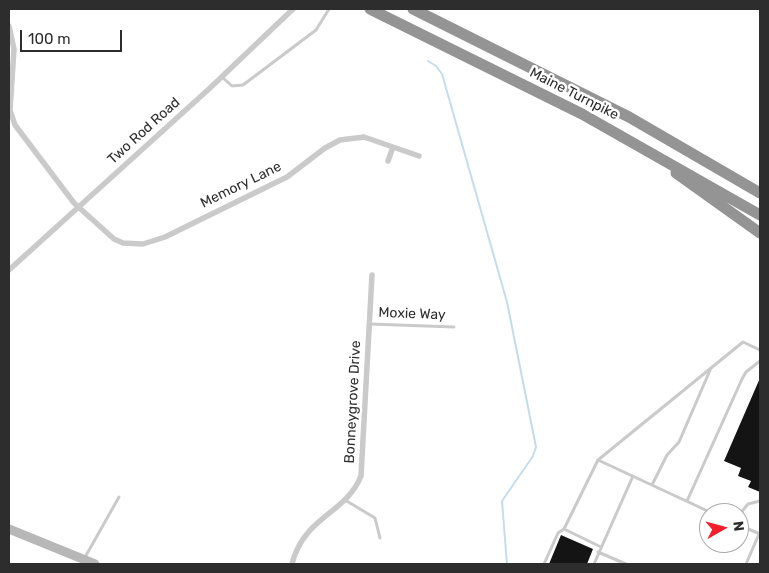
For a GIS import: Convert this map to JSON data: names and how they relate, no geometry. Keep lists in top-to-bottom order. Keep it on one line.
{"streets":{"highway":["Maine Turnpike"],"street":["Two Rod Road","Memory Lane","Bonneygrove Drive"],"lane":["Moxie Way"]},"crossings":[["Two Rod Road","Memory Lane"],["Moxie Way","Bonneygrove Drive"]],"scale_bar":"100 m","north":"right"}
